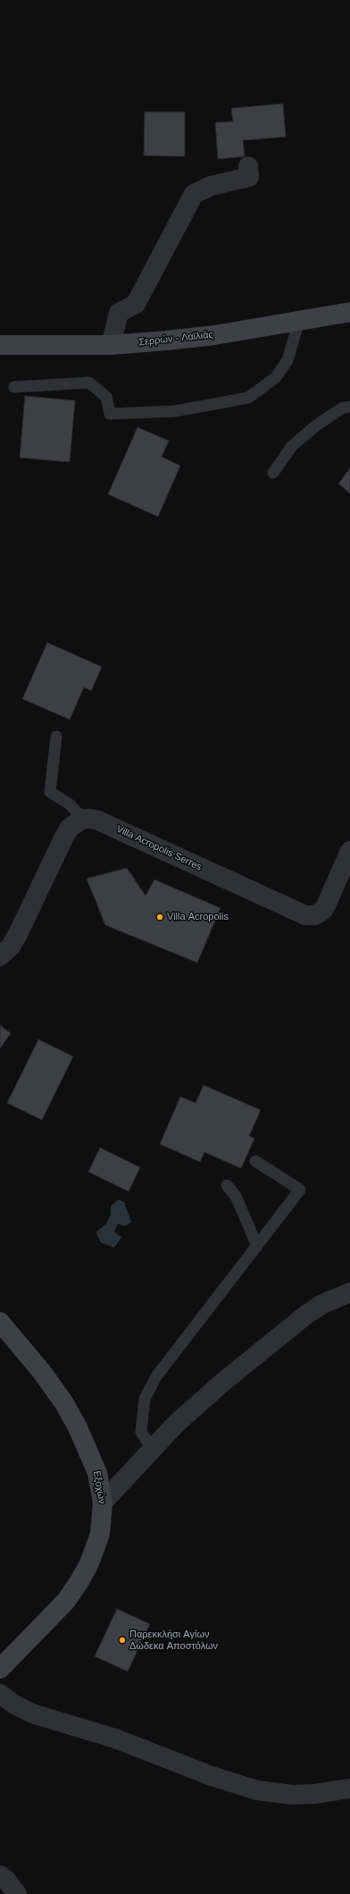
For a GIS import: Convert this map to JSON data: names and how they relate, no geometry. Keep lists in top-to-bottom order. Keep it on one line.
{"streets":{"main road":["Σερρών - Λαϊλιάς","Εξοχών"],"street":["Villa Acropolis Serres"]},"places":["Villa Acropolis","Παρεκκλήσι Αγίων Δώδεκα Αποστόλων"]}
